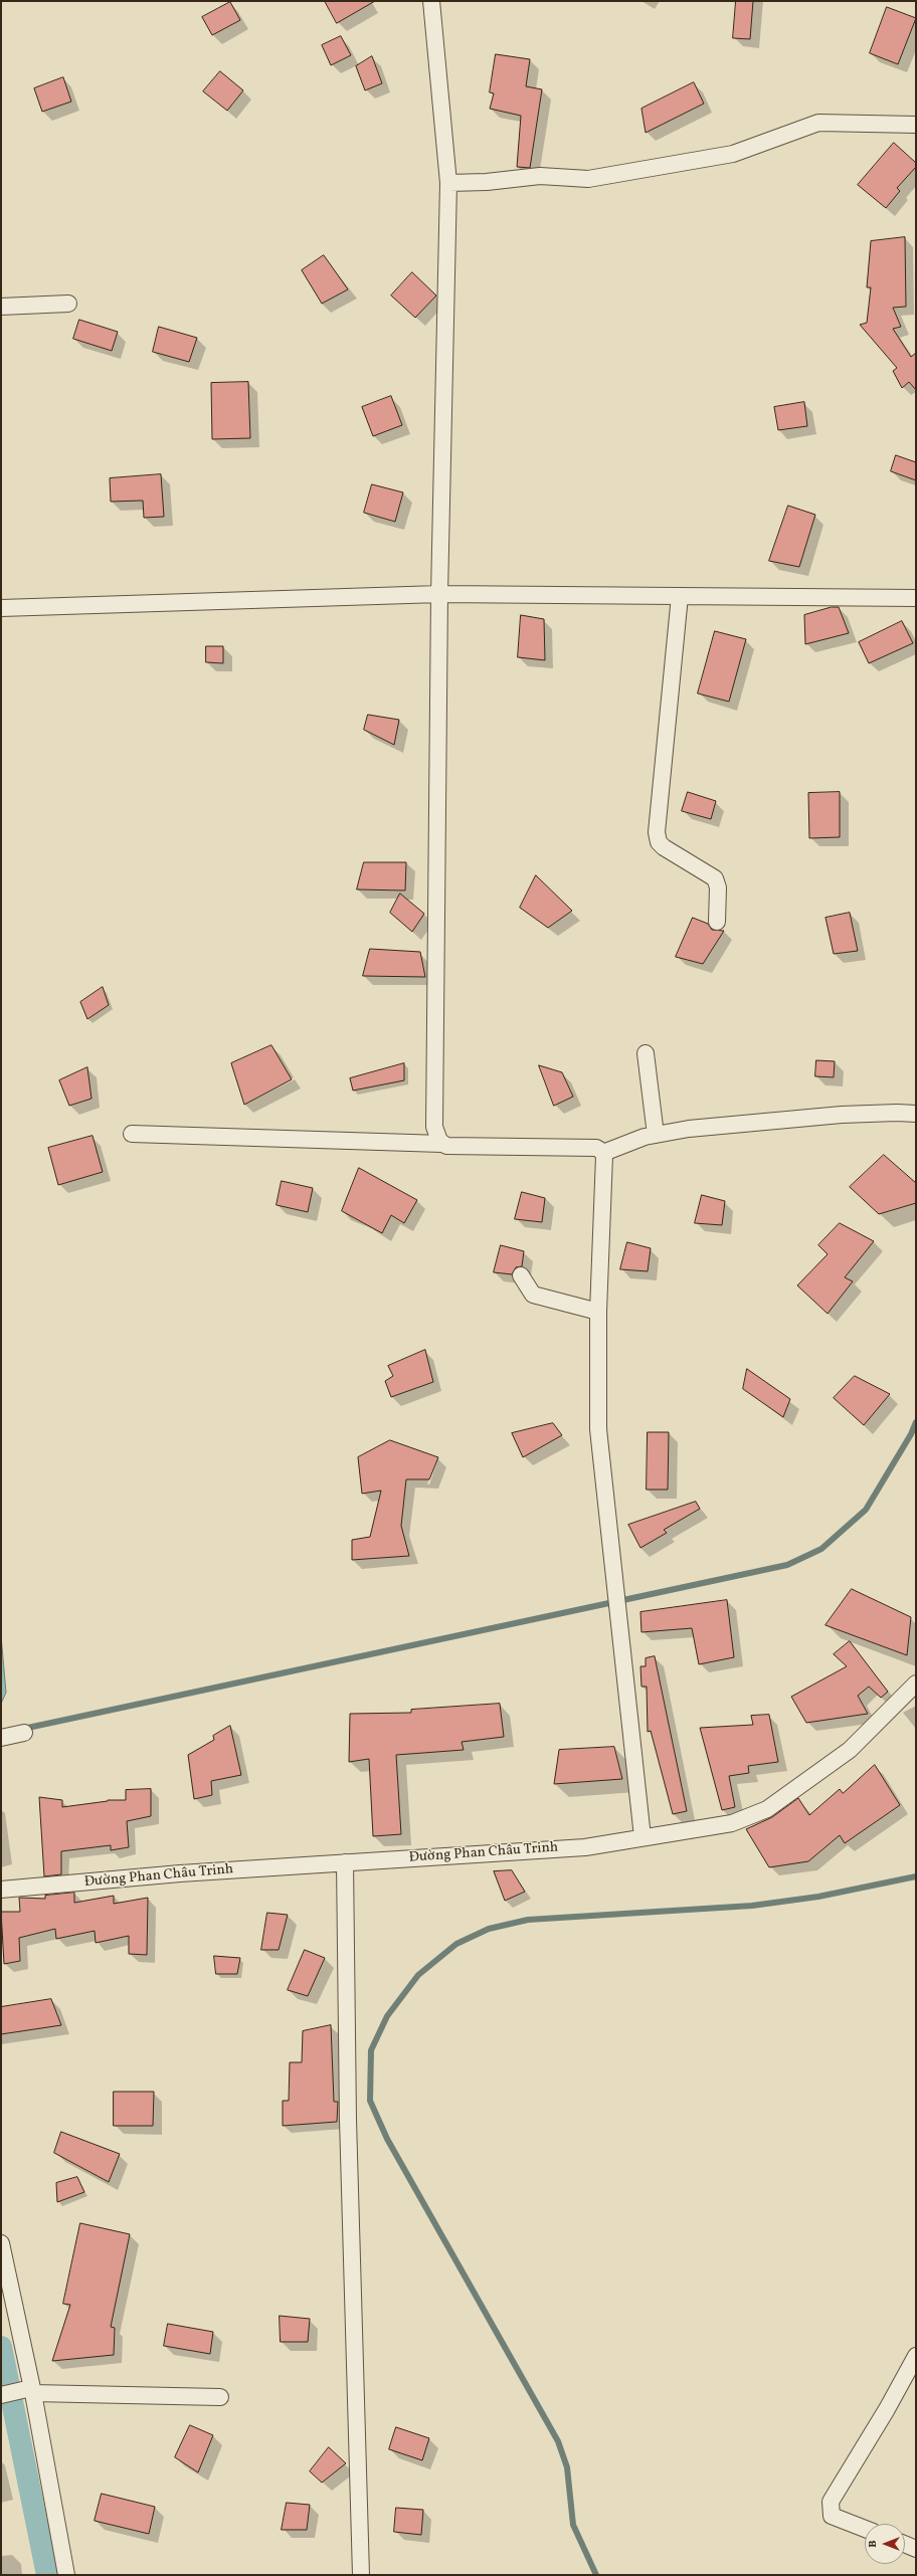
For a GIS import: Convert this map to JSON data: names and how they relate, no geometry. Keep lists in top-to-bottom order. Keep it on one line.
{"streets":{"street":["Đường Phan Châu Trinh"]},"north":"left"}
